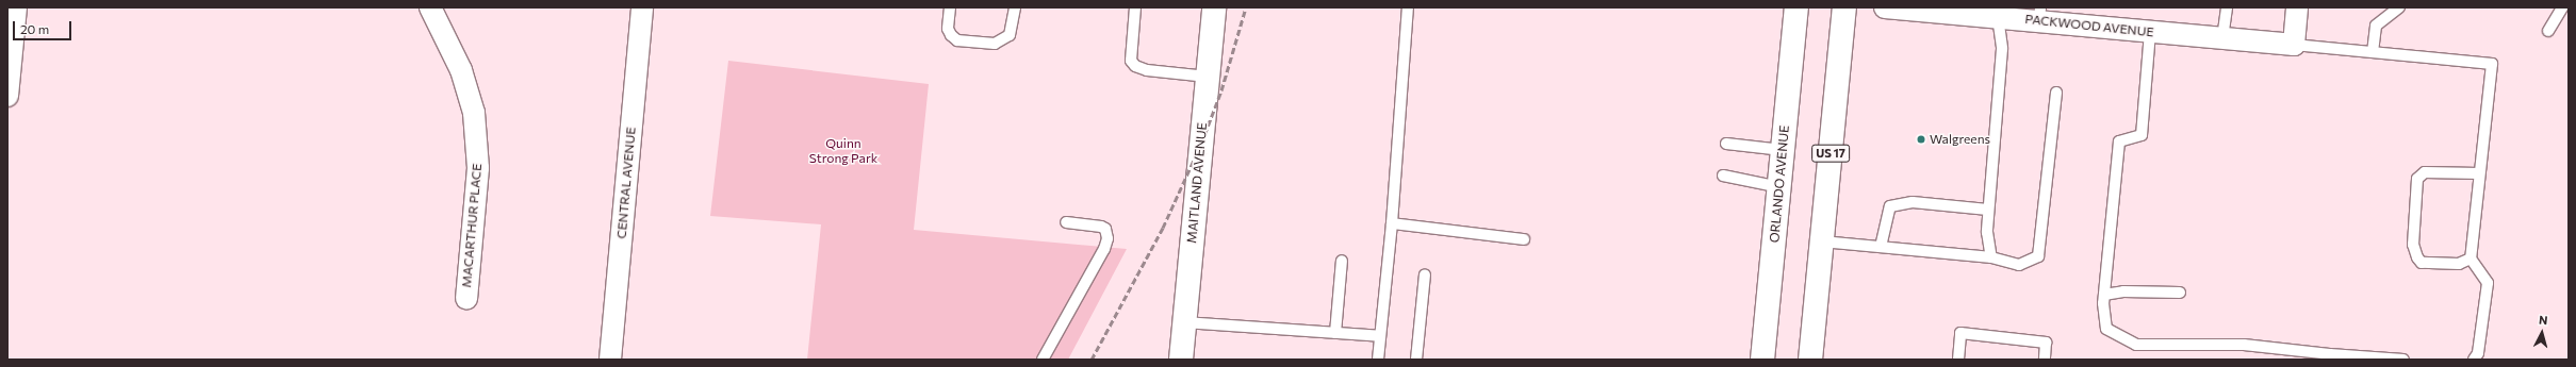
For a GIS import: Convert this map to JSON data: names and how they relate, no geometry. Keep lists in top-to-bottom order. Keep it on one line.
{"streets":{"main road":["US 17","MAITLAND AVENUE","ORLANDO AVENUE"],"street":["PACKWOOD AVENUE","CENTRAL AVENUE","MACARTHUR PLACE"]},"parks":["Quinn Strong Park"],"places":["Walgreens"],"scale_bar":"20 m","north":"top"}
